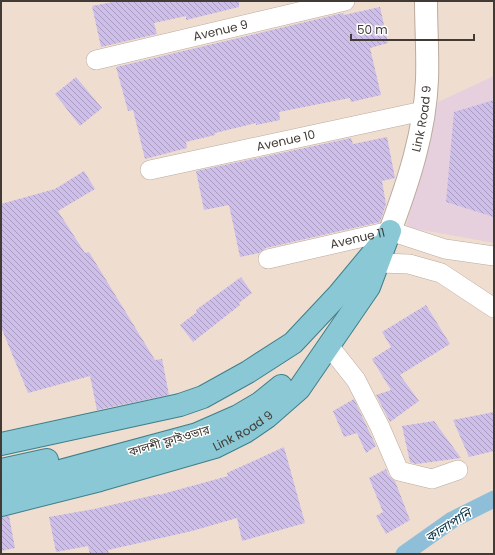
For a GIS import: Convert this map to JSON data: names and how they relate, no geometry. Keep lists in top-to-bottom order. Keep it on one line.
{"streets":{"main road":["Link Road 9","কালশী ফ্লাইওভার"],"street":["Avenue 9","Avenue 10","Avenue 11"]},"crossings":[["Link Road 9","Avenue 10"],["Link Road 9","Avenue 11"],["Link Road 9","কালশী ফ্লাইওভার"]],"water":["কালাপানি"],"scale_bar":"50 m"}
